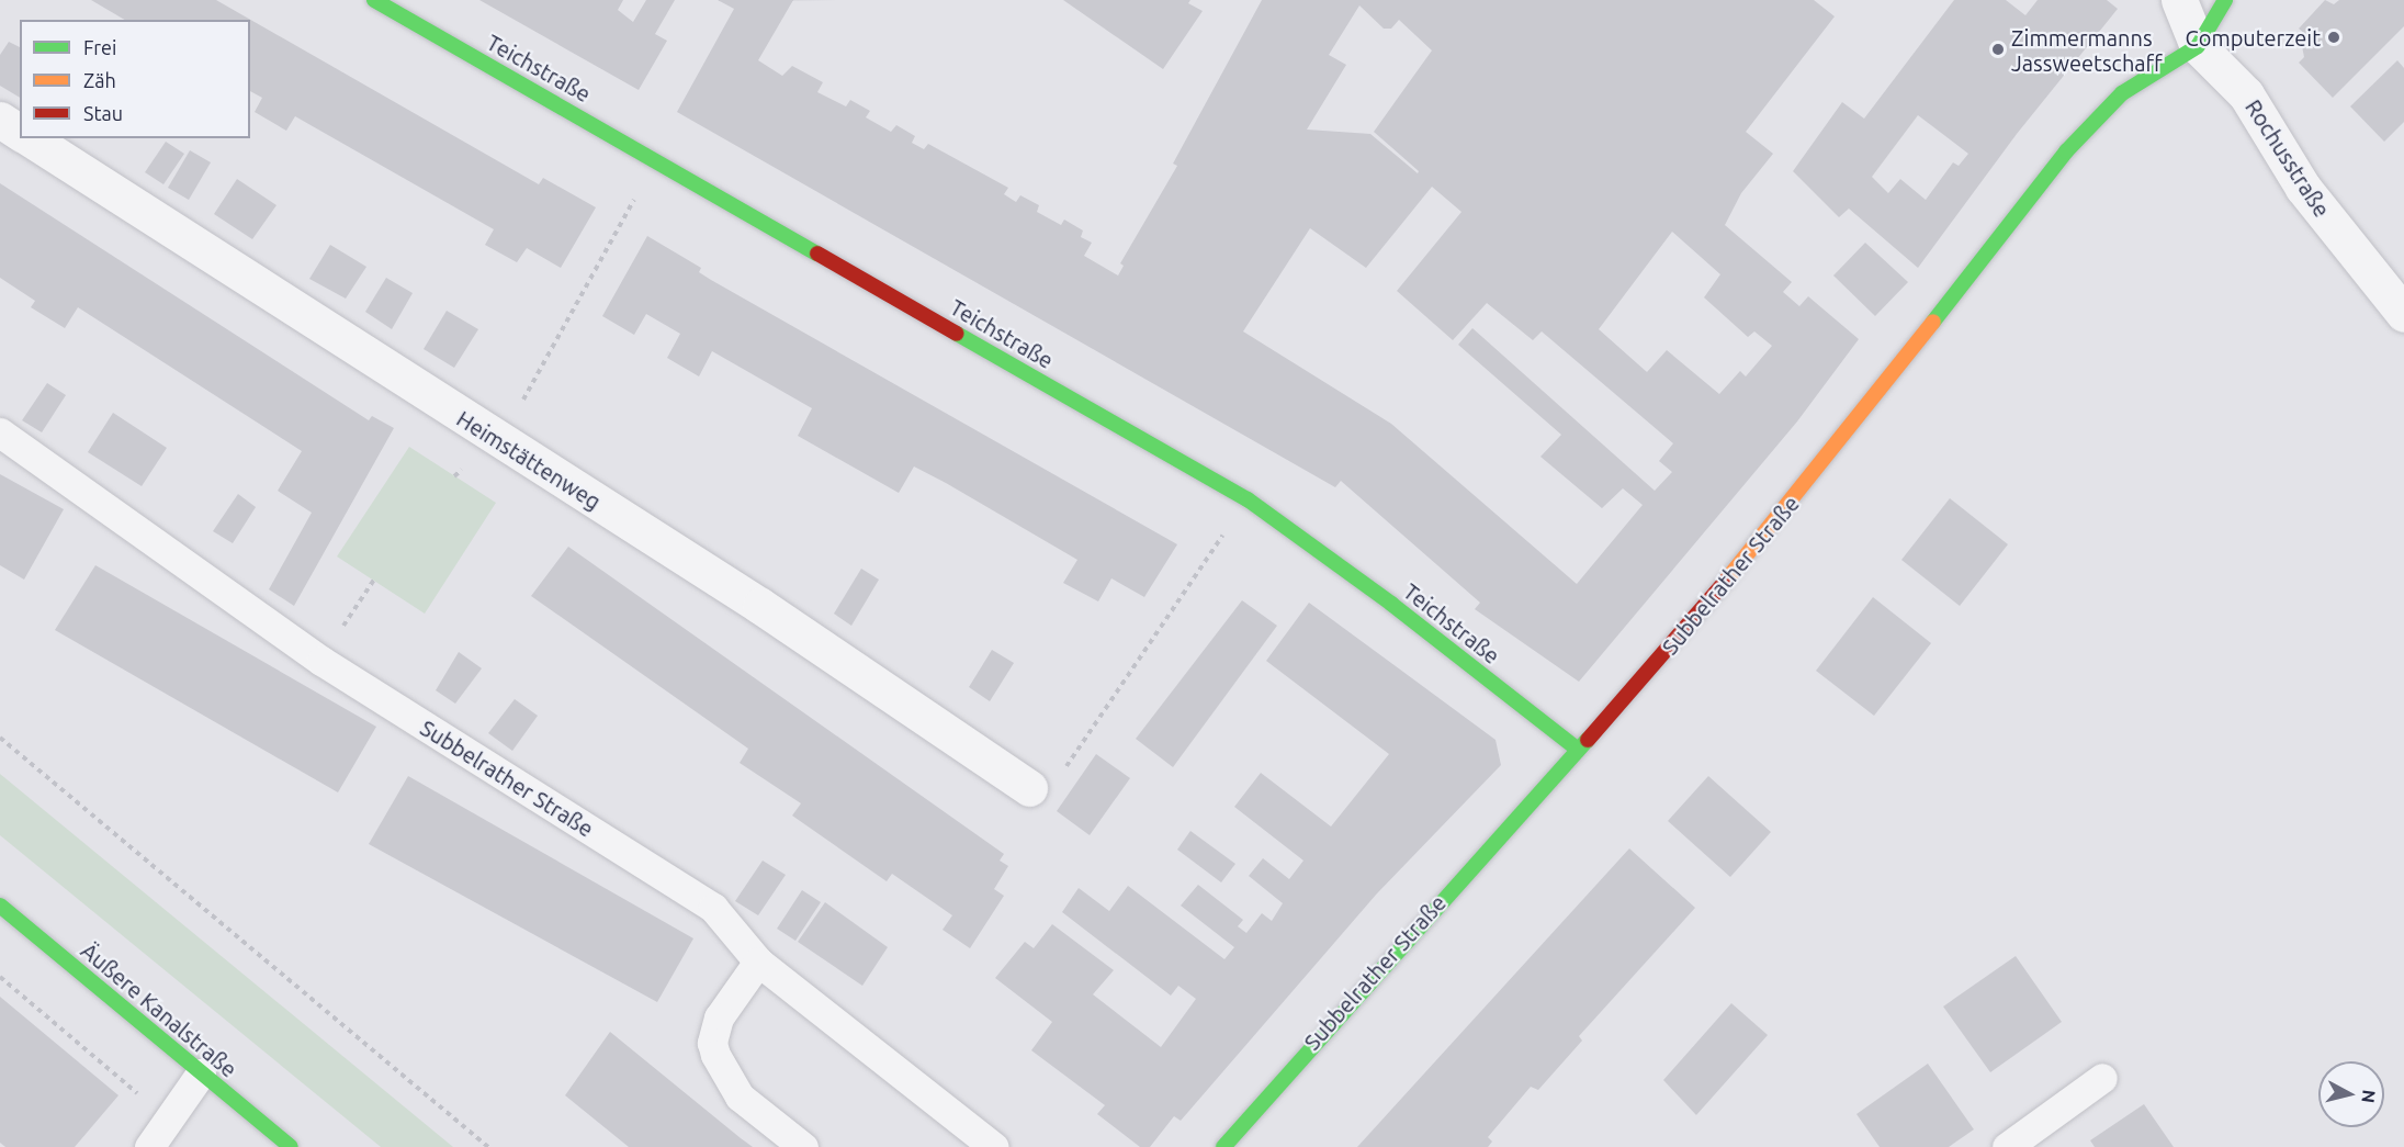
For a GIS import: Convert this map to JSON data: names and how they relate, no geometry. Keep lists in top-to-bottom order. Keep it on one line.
{"streets":{"street":["Teichstraße","Rochusstraße","Heimstättenweg","Subbelrather Straße","Äußere Kanalstraße"]},"crossings":[["Teichstraße","Subbelrather Straße"],["Rochusstraße","Subbelrather Straße"]],"places":["Computerzeit","Zimmermanns Jassweetschaff"],"legend":["Frei","Zäh","Stau"],"north":"right"}
